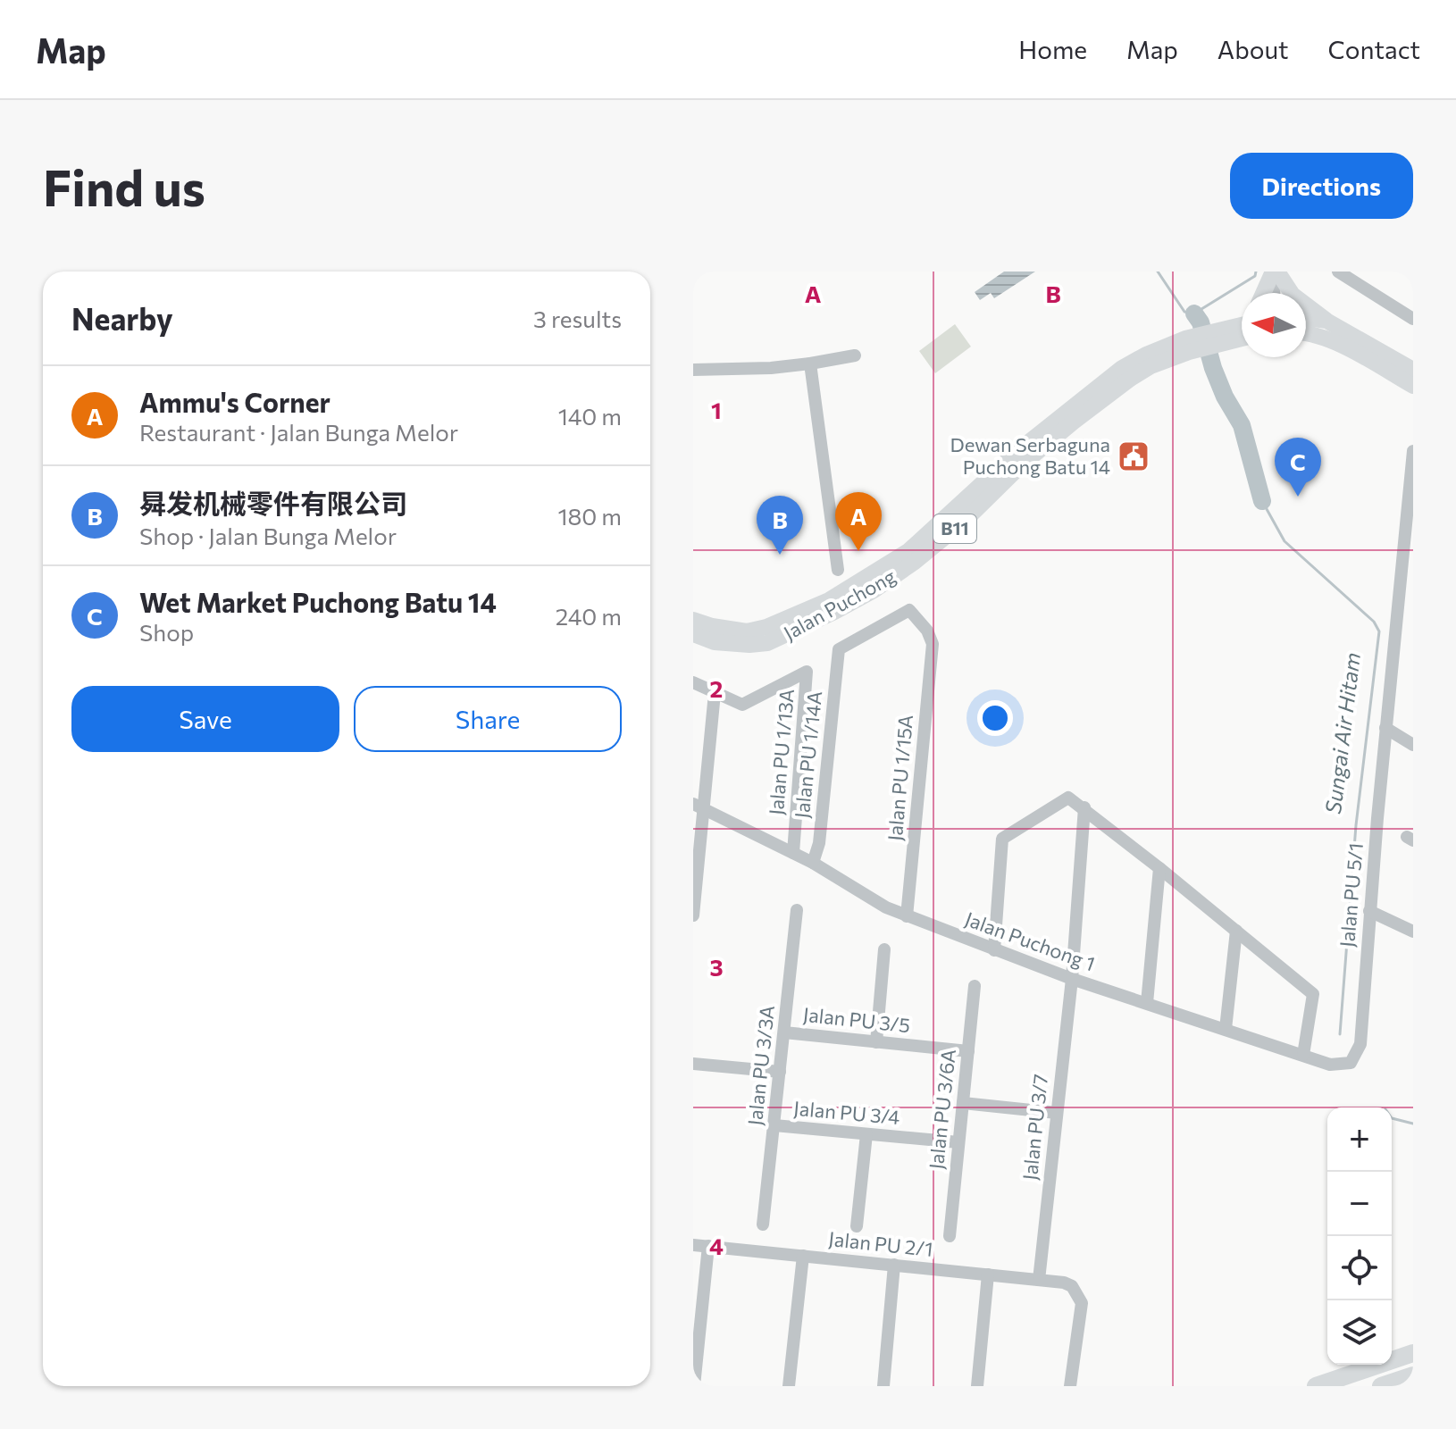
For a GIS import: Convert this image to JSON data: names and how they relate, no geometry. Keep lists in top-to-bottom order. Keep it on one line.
{"streets":{"main road":["B11","Jalan Puchong"],"street":["Jalan PU 1/13A","Jalan PU 1/14A","Jalan PU 1/15A","Jalan PU 5/1","Jalan Puchong 1","Jalan PU 3/5","Jalan PU 3/3A","Jalan PU 3/6A","Jalan PU 3/4","Jalan PU 3/7","Jalan PU 2/1"]},"crossings":[["Jalan PU 1/13A","Jalan Puchong 1"],["Jalan PU 1/14A","Jalan PU 1/15A"],["Jalan PU 1/14A","Jalan Puchong 1"],["Jalan PU 1/15A","Jalan Puchong 1"],["Jalan PU 5/1","Jalan Puchong 1"],["Jalan Puchong 1","Jalan PU 3/7"],["Jalan PU 3/5","Jalan PU 3/3A"],["Jalan PU 3/5","Jalan PU 3/6A"],["Jalan PU 3/3A","Jalan PU 3/4"],["Jalan PU 3/6A","Jalan PU 3/4"],["Jalan PU 3/7","Jalan PU 2/1"]],"water":["Sungai Air Hitam"],"places":{"public building":["Dewan Serbaguna Puchong Batu 14"]},"north":"left","page":{"header":"Map","nav":["Home","Map","About","Contact"],"buttons":["Directions",["Save","Share"]],"title":"Find us","heading":["Nearby","3 results"],"list":[{"mark":"A","name":"Ammu's Corner","note":"Restaurant · Jalan Bunga Melor","value":"140 m"},{"mark":"B","name":"曻发机械零件有限公司","note":"Shop · Jalan Bunga Melor","value":"180 m"},{"mark":"C","name":"Wet Market Puchong Batu 14","note":"Shop","value":"240 m"}],"pins":["C","A","B"],"map_buttons":["+","−"]},"grid":{"columns":["A","B"],"rows":["1","2","3","4"]}}
